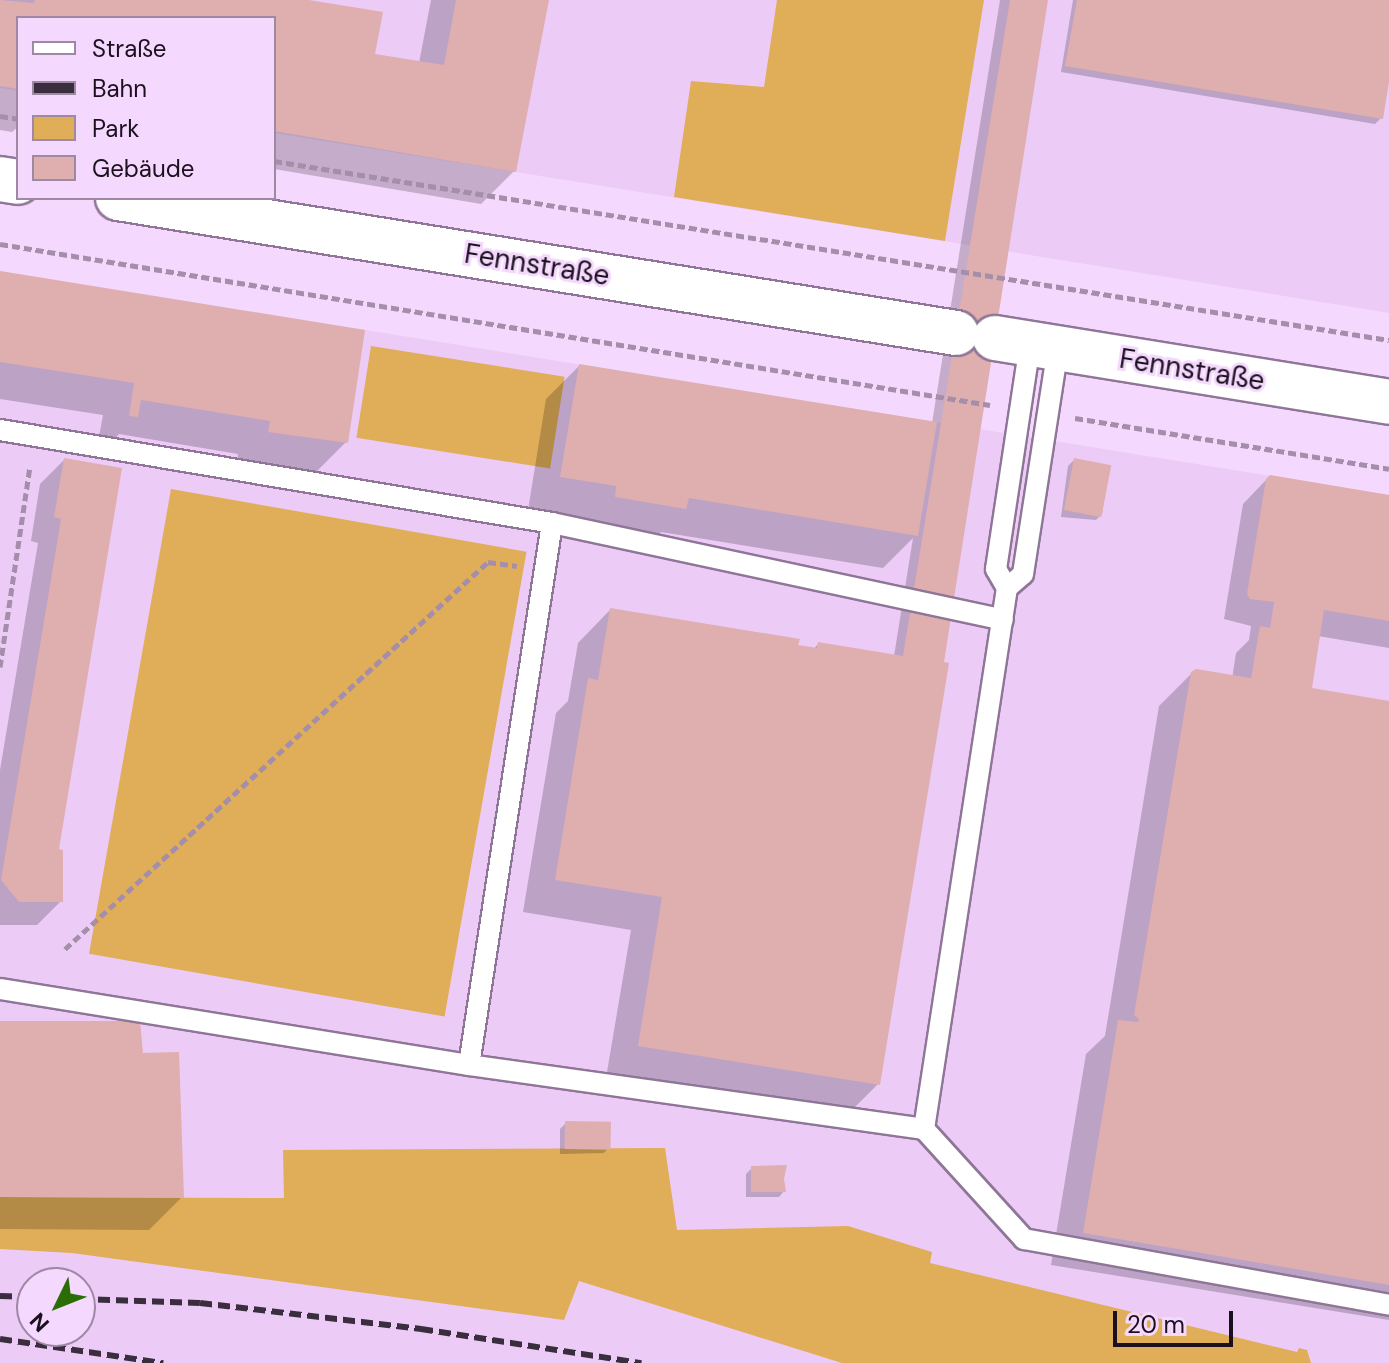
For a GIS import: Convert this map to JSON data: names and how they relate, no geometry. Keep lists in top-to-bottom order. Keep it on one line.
{"streets":{"main road":["Fennstraße"]},"legend":["Straße","Bahn","Park","Gebäude"],"scale_bar":"20 m","north":"bottom left"}
